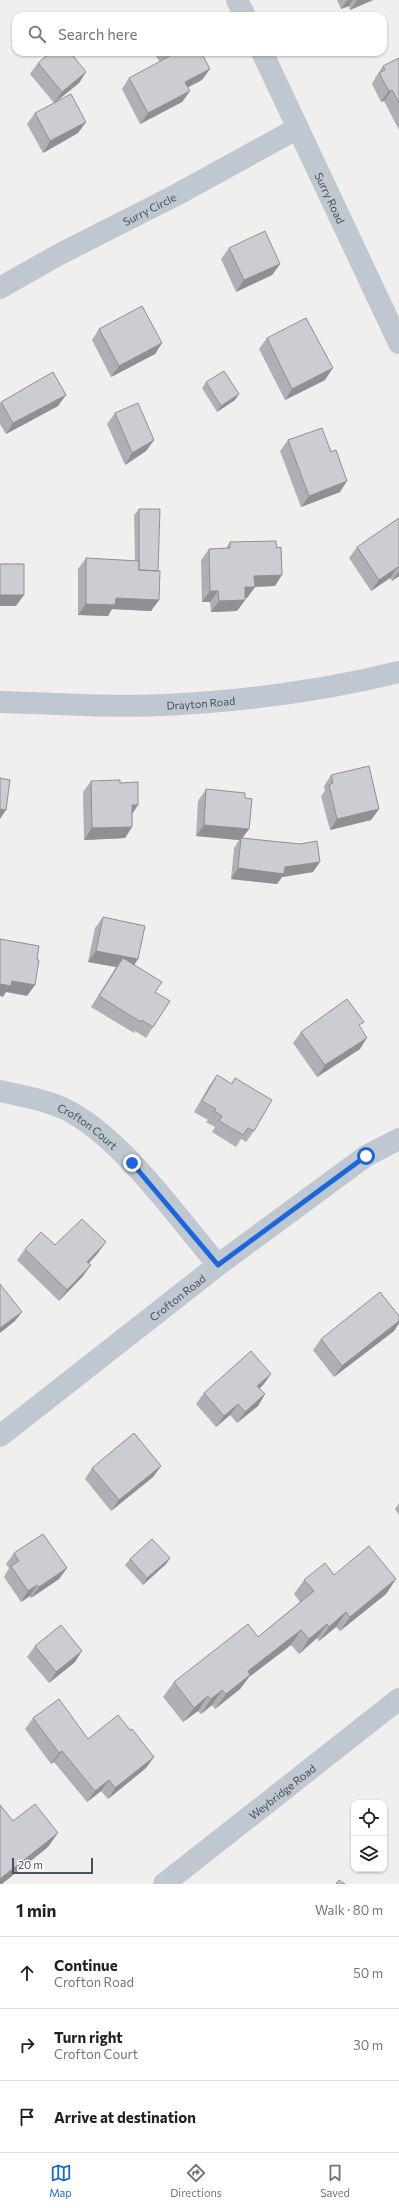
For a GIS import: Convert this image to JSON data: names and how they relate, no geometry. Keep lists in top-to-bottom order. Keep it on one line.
{"streets":{"street":["Surry Road","Surry Circle","Drayton Road","Crofton Court","Crofton Road","Weybridge Road"]},"crossings":[["Surry Road","Surry Circle"],["Crofton Court","Crofton Road"]],"scale_bar":"20 m","page":{"search":"Search here","scale":"20 m","heading":["1 min","Walk · 80 m"],"list":[["Continue","Crofton Road","50 m"],["Turn right","Crofton Court","30 m"],"Arrive at destination"],"nav":["Map","Directions","Saved"]}}
